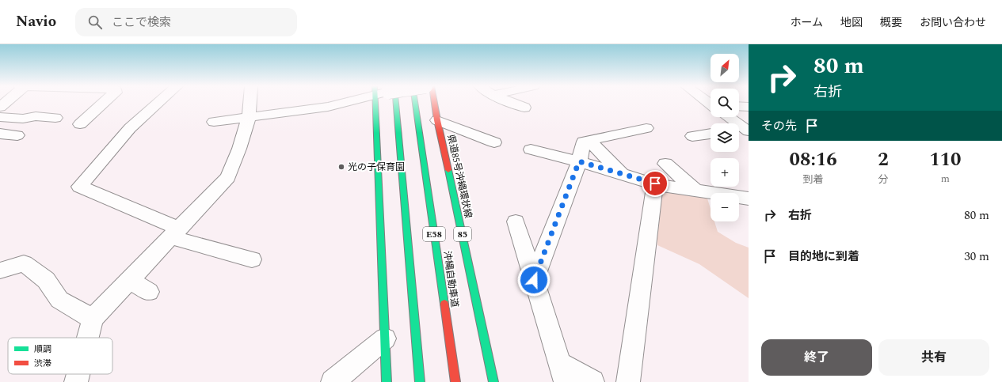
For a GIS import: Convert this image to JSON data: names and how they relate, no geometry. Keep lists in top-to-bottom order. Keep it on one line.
{"streets":{"main road":["県道85号沖縄環状線","E58","85","沖縄自動車道"]},"places":["光の子保育園"],"legend":["順調","渋滞"],"north":"top right","page":{"header":"Navio","search":"ここで検索","nav":["ホーム","地図","概要","お問い合わせ"],"turn":["80 m","右折"],"map_buttons":["+","−"],"then":"その先","eta":["08:16","到着","2","分","110","m"],"list":[{"name":"右折","value":"80 m"},{"name":"目的地に到着","value":"30 m"}],"buttons":["終了","共有"]}}
